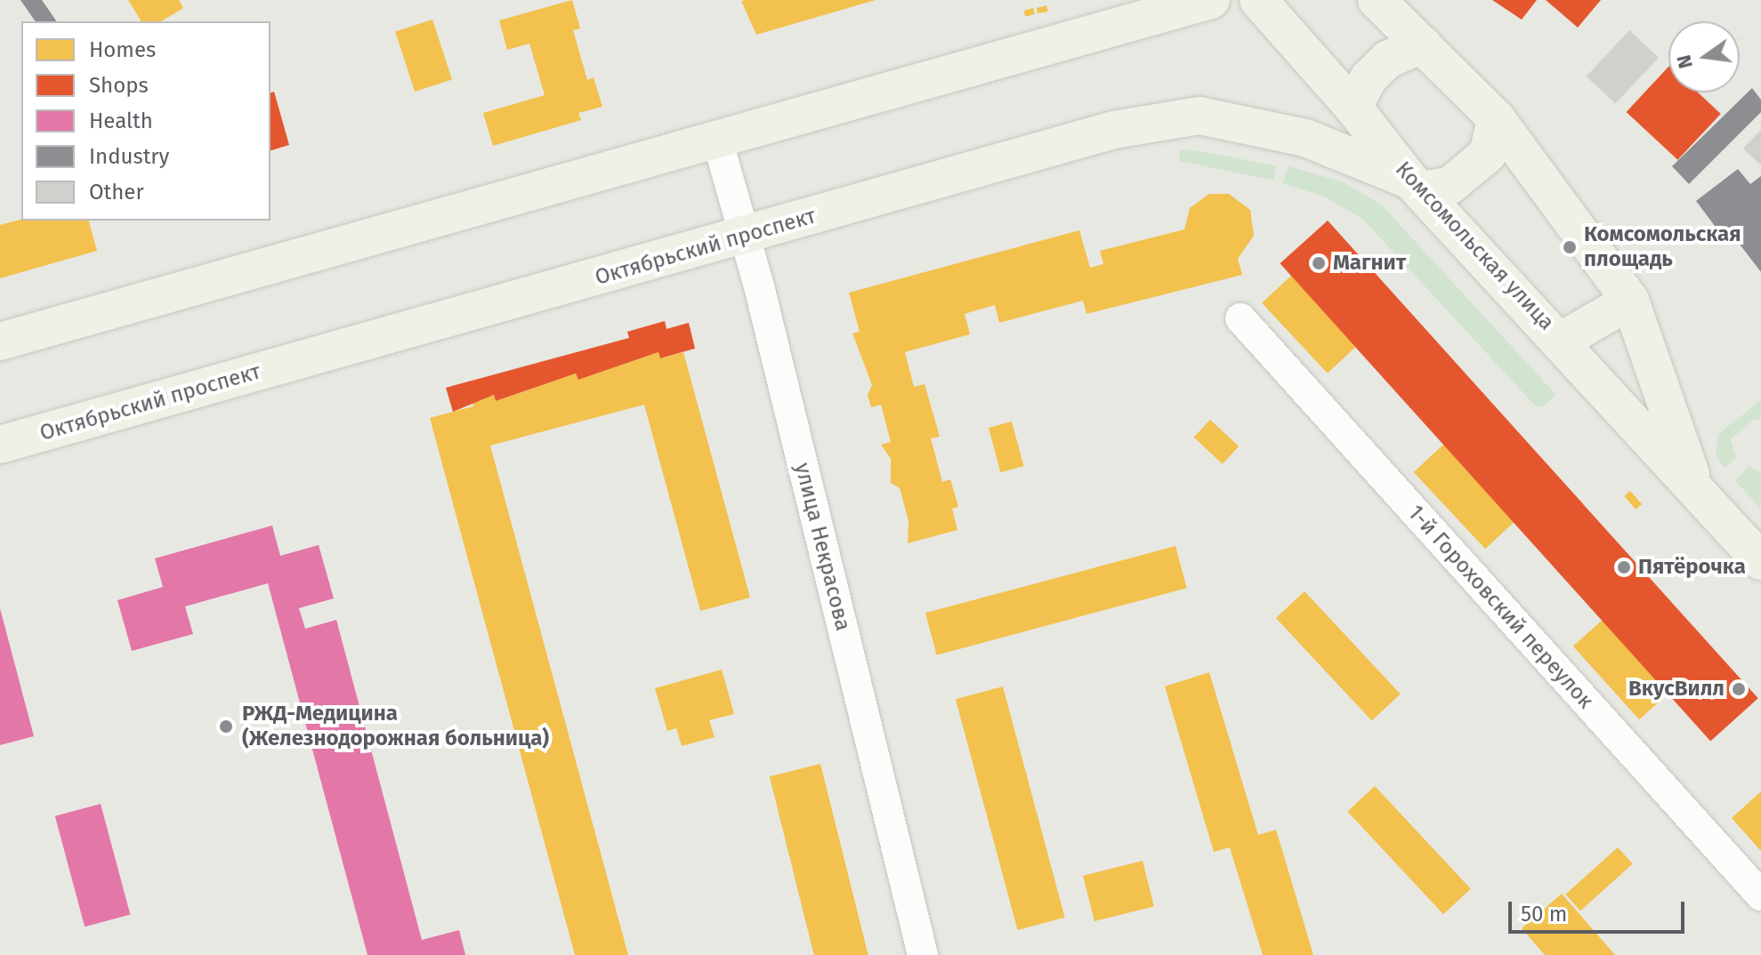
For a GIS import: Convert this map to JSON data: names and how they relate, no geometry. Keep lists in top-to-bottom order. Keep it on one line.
{"streets":{"main road":["Комсомольская улица","Октябрьский проспект"],"street":["улица Некрасова","1-й Гороховский переулок"]},"crossings":[["Комсомольская улица","Октябрьский проспект"],["Октябрьский проспект","улица Некрасова"]],"places":["Комсомольская площадь","Магнит","Пятёрочка","ВкусВилл","РЖД-Медицина (Железнодорожная больница)"],"legend":["Homes","Shops","Health","Industry","Other"],"scale_bar":"50 m","north":"left"}
